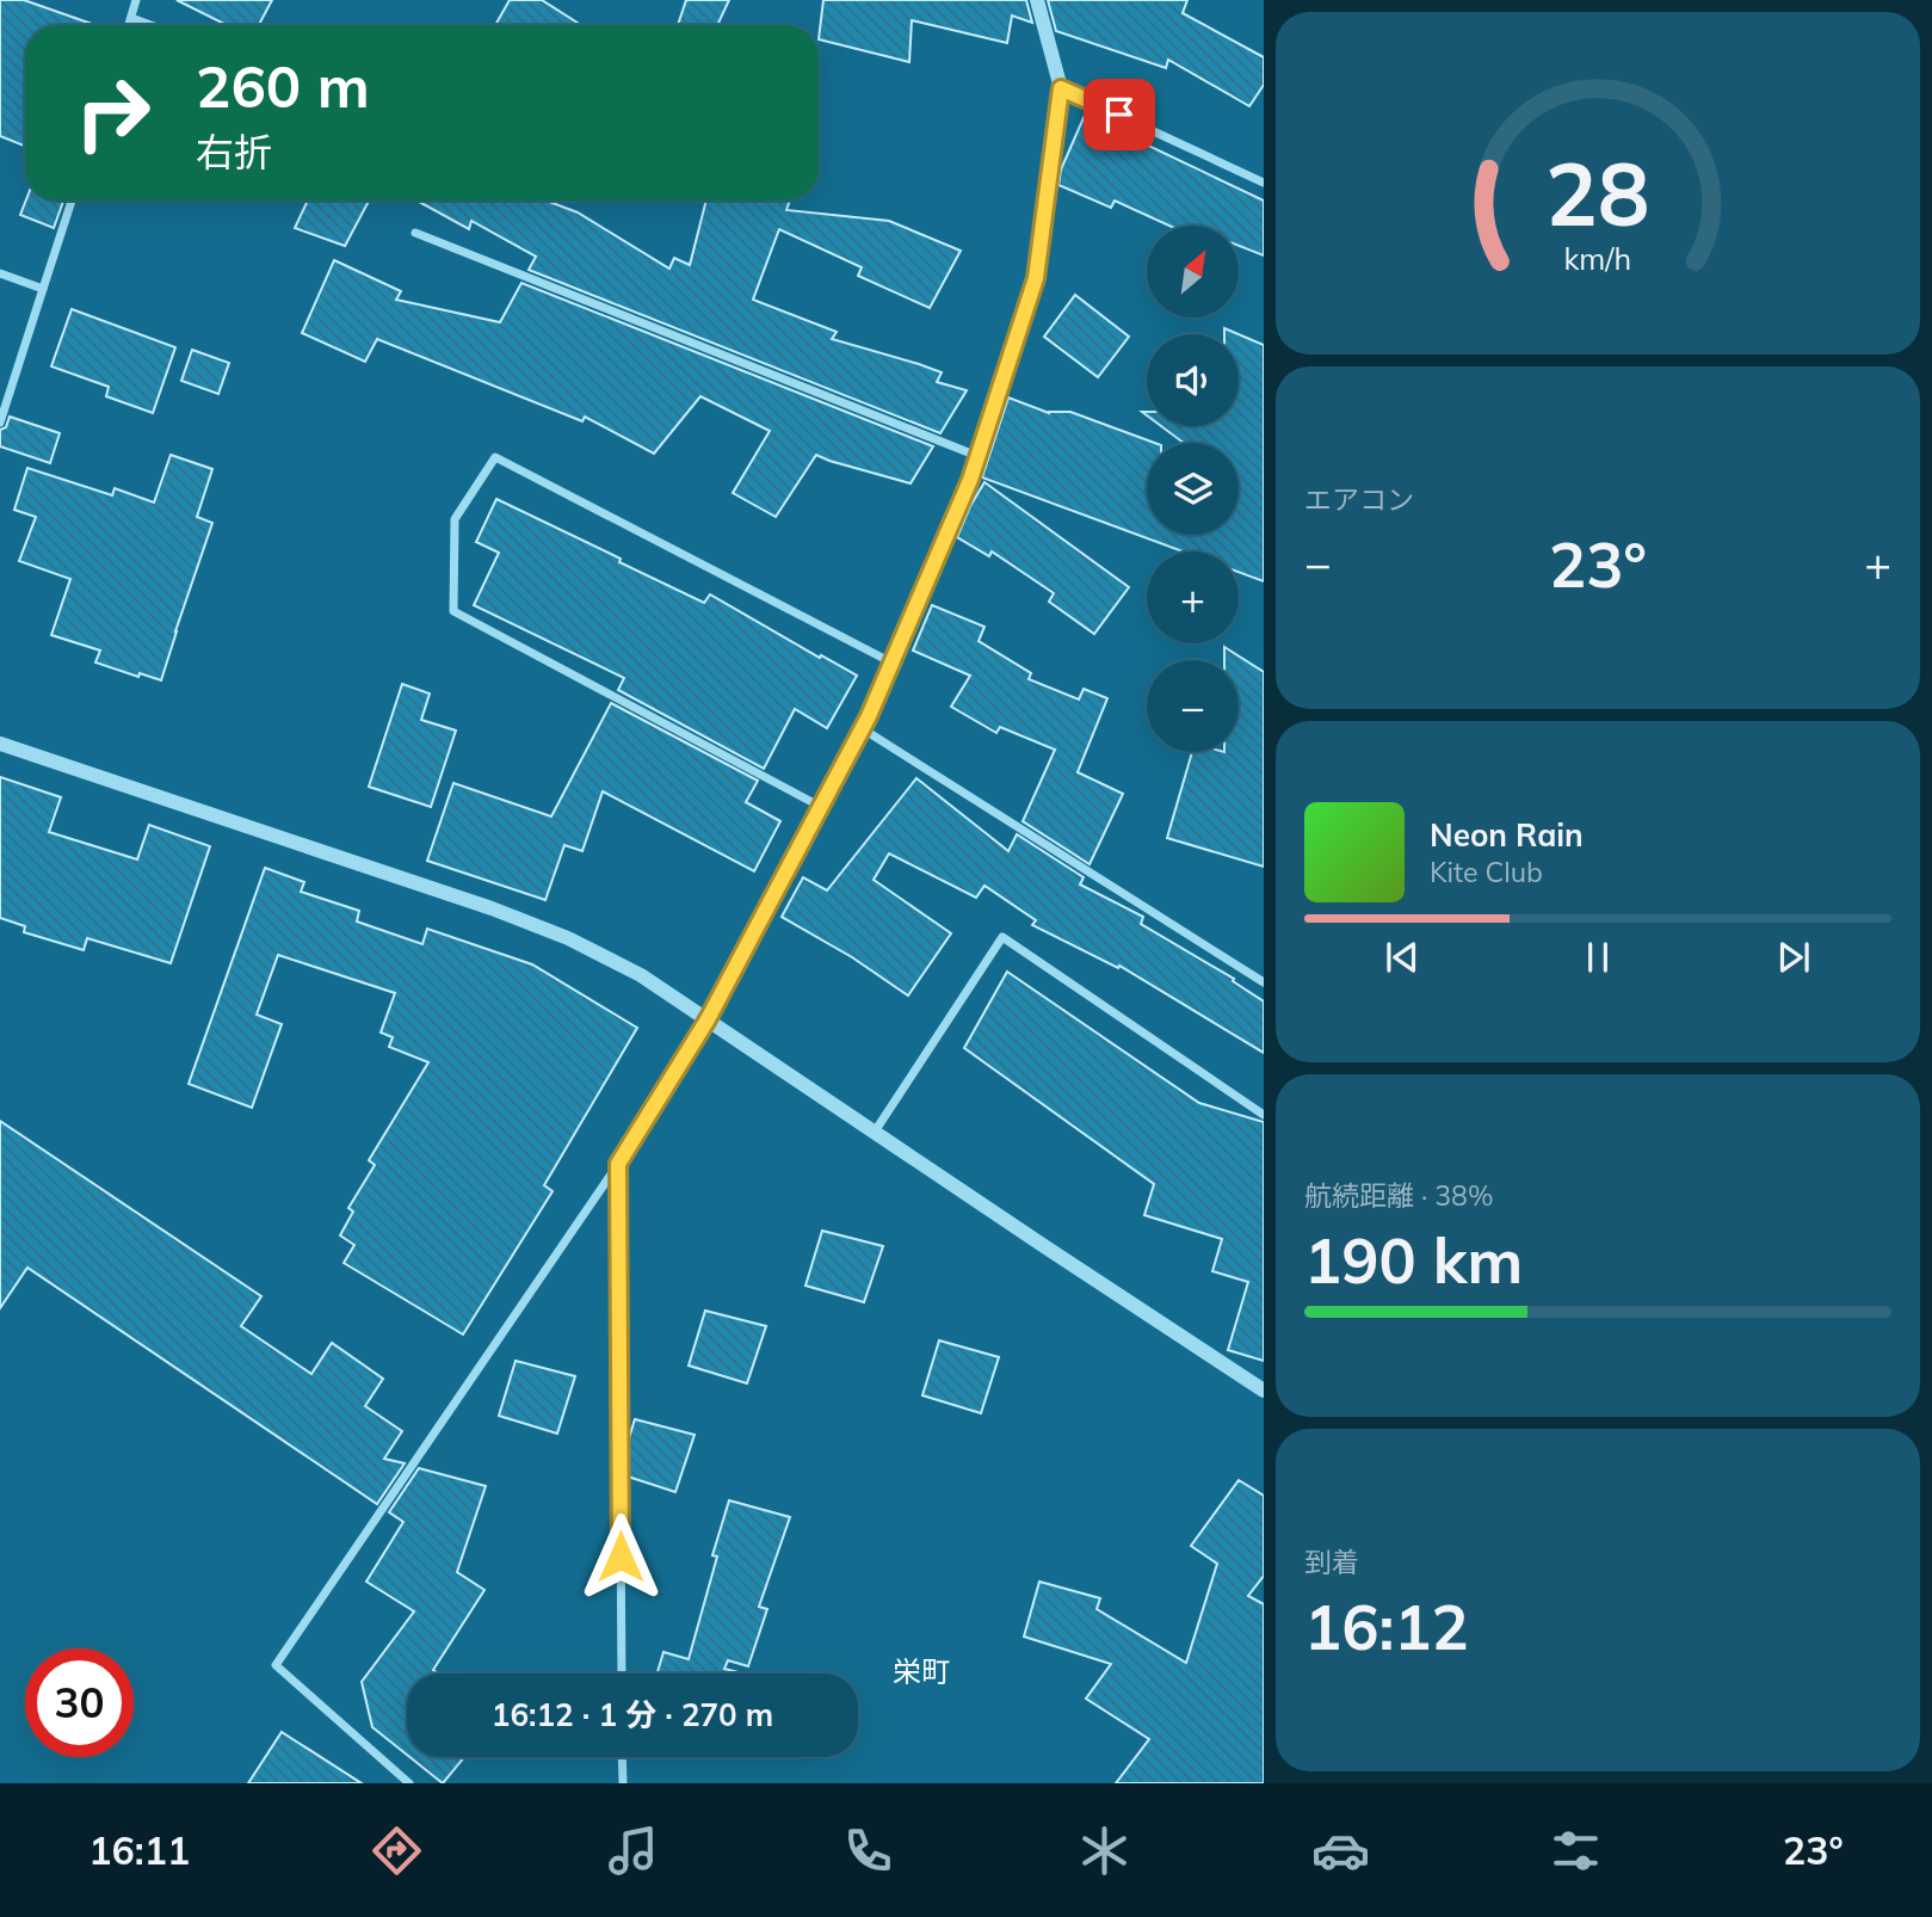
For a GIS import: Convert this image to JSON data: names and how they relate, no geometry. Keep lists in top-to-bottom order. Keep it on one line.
{"districts":["栄町"],"north":"top right","page":{"turn":["260 m","右折"],"map_buttons":["+","−"],"tile":["エアコン",["航続距離 · 38%","190 km"],["到着","16:12"]],"heat":["−","23°","+"],"song":["Neon Rain","Kite Club"],"limit":"30","trip":"16:12 · 1 分 · 270 m","tabs":["16:11","23°"],"gauge":["28","km/h"]}}
